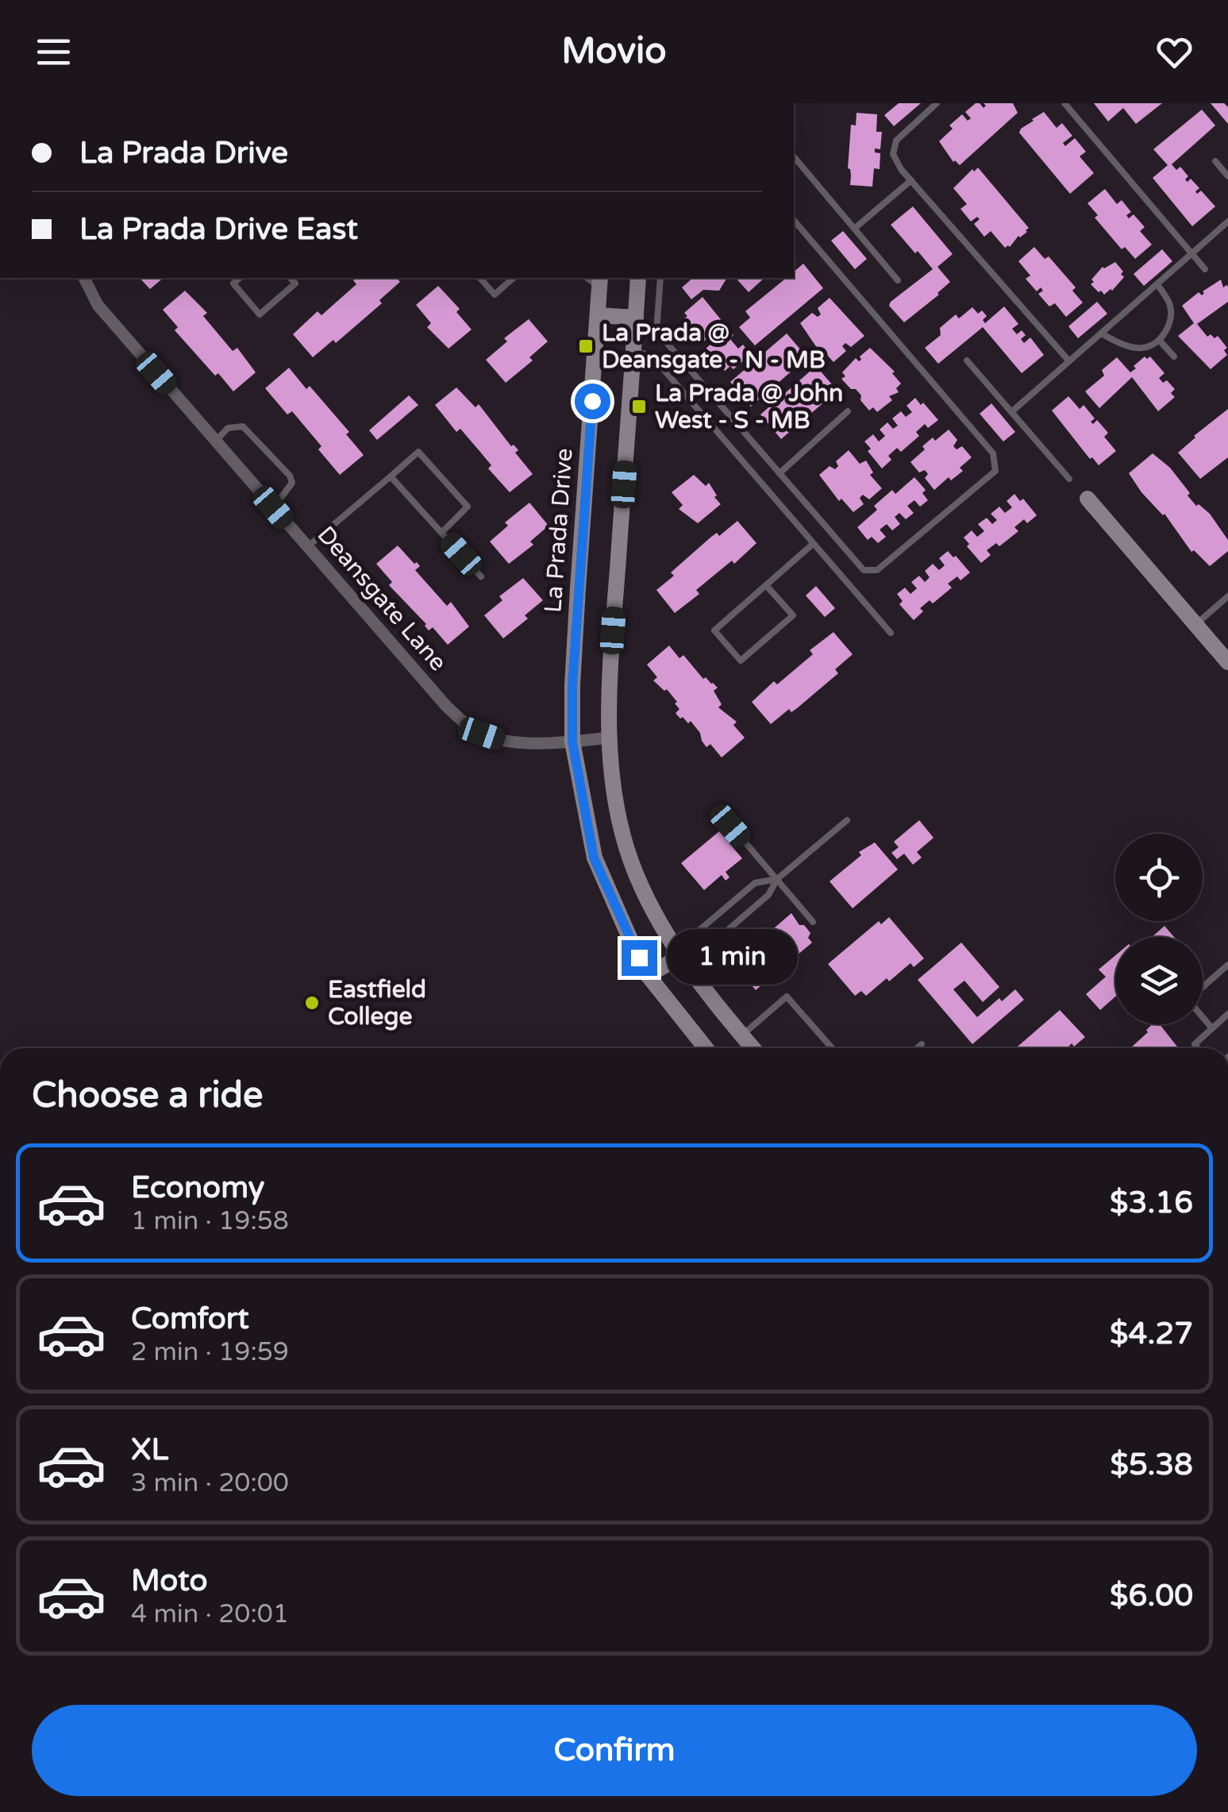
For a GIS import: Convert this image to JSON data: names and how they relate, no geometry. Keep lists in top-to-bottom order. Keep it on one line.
{"streets":{"main road":["La Prada Drive"],"street":["Deansgate Lane"]},"crossings":[["La Prada Drive","Deansgate Lane"]],"places":{"transit":["La Prada @ Deansgate - N - MB","La Prada @ John West - S - MB"],"other":["Eastfield College"]},"page":{"header":"Movio","banner":["La Prada Drive","La Prada Drive East"],"bubble":"1 min","heading":"Choose a ride","list":[{"name":"Economy","note":"1 min · 19:58","value":"$3.16"},{"name":"Comfort","note":"2 min · 19:59","value":"$4.27"},{"name":"XL","note":"3 min · 20:00","value":"$5.38"},{"name":"Moto","note":"4 min · 20:01","value":"$6.00"}],"buttons":"Confirm"}}
